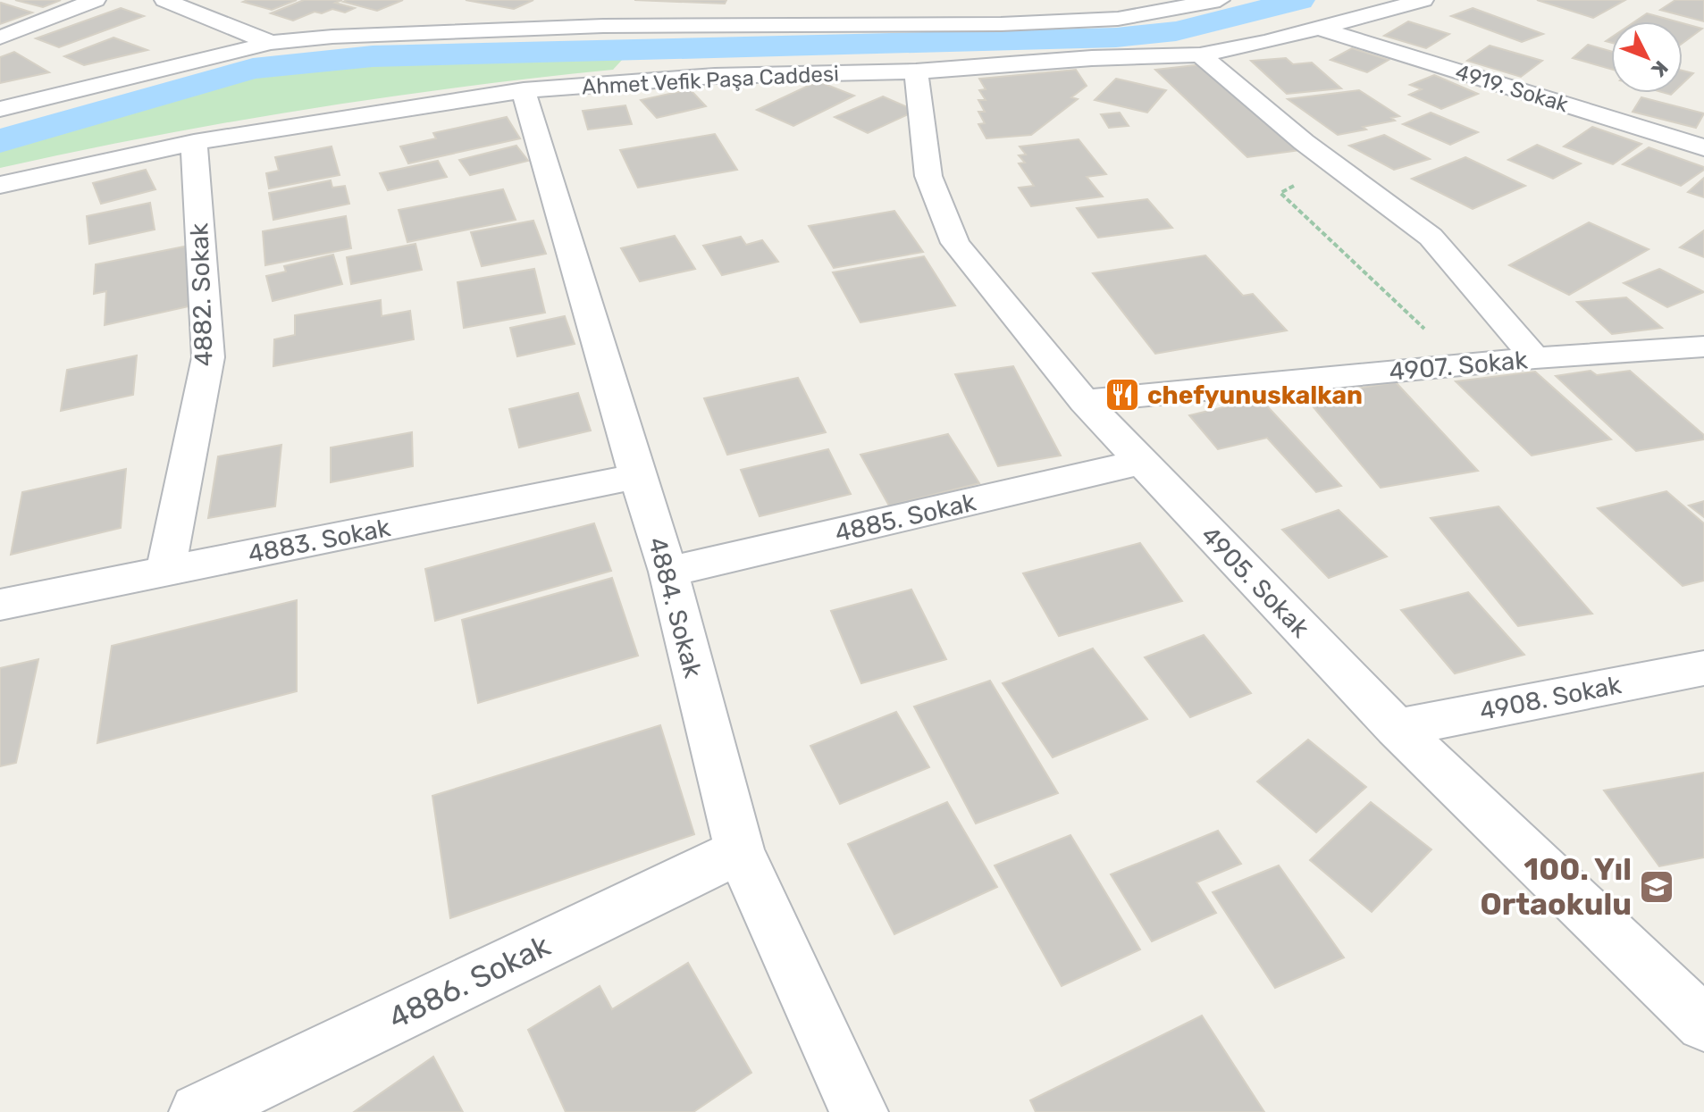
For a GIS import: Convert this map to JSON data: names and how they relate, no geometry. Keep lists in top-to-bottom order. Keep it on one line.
{"streets":{"street":["Ahmet Vefik Paşa Caddesi","4919. Sokak","4882. Sokak","4907. Sokak","4885. Sokak","4883. Sokak","4905. Sokak","4884. Sokak","4908. Sokak","4886. Sokak"]},"crossings":[["Ahmet Vefik Paşa Caddesi","4919. Sokak"],["Ahmet Vefik Paşa Caddesi","4882. Sokak"],["Ahmet Vefik Paşa Caddesi","4905. Sokak"],["Ahmet Vefik Paşa Caddesi","4884. Sokak"],["4882. Sokak","4883. Sokak"],["4907. Sokak","4905. Sokak"],["4885. Sokak","4905. Sokak"],["4885. Sokak","4884. Sokak"],["4883. Sokak","4884. Sokak"],["4905. Sokak","4908. Sokak"],["4884. Sokak","4886. Sokak"]],"places":{"restaurant":["chefyunuskalkan"],"school or university":["100. Yıl Ortaokulu"]},"north":"bottom right"}
